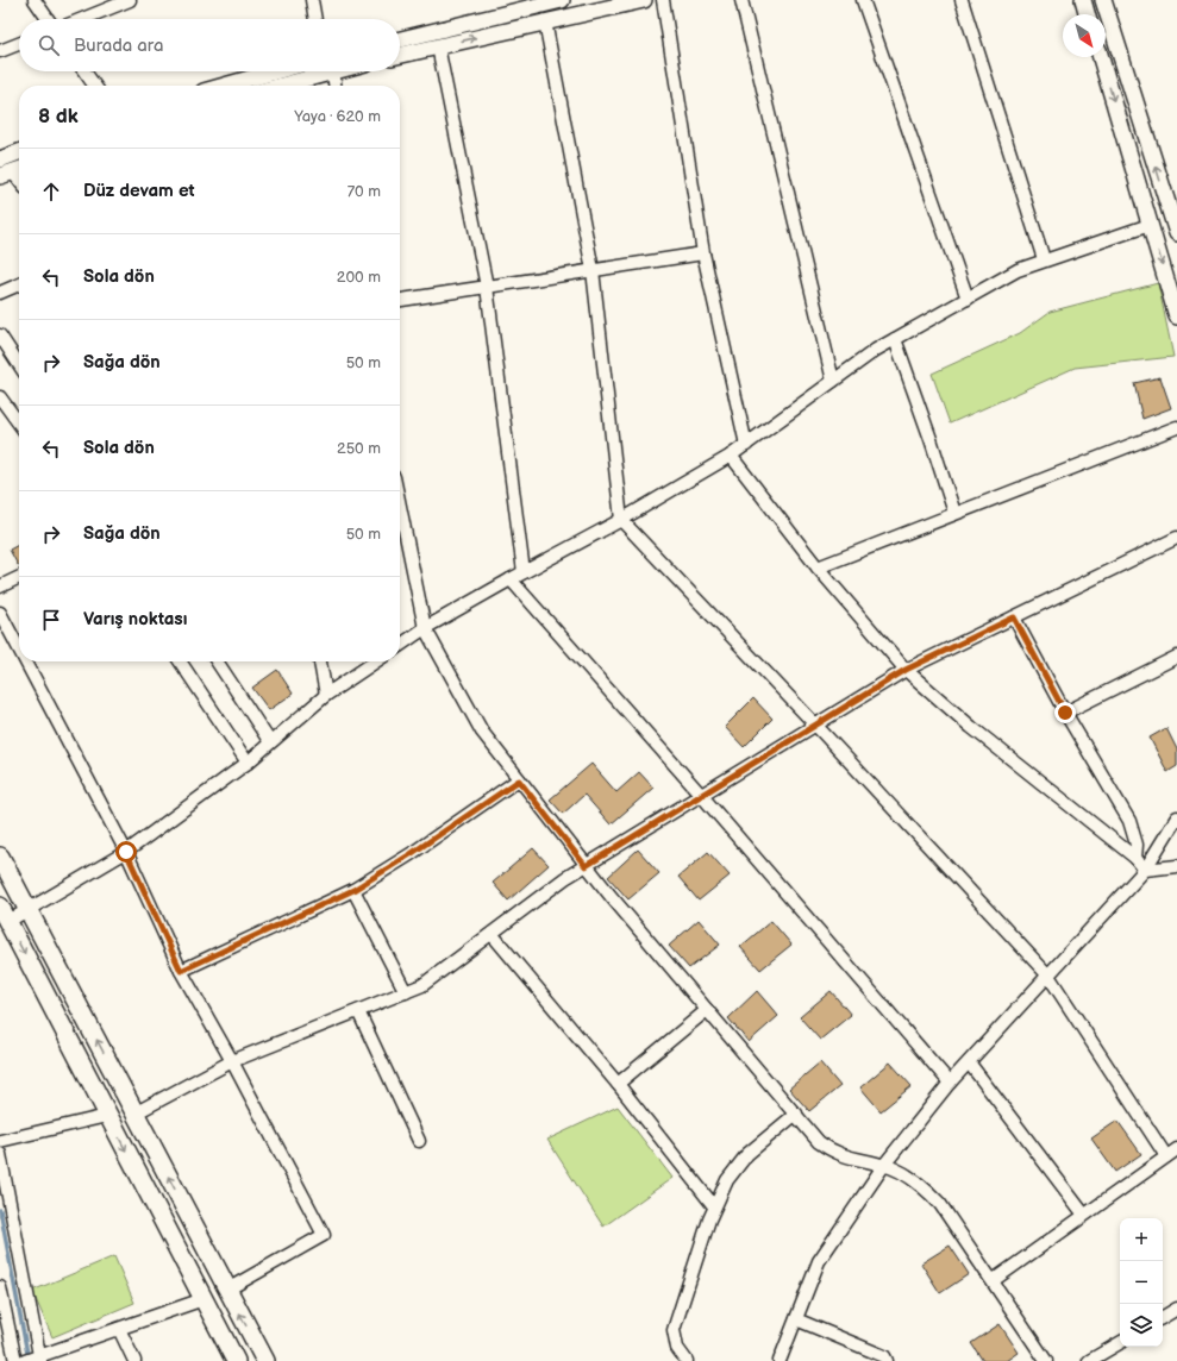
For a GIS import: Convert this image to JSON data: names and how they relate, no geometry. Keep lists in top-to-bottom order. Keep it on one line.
{"north":"bottom right","page":{"search":"Burada ara","heading":["8 dk","Yaya · 620 m"],"list":[["Düz devam et","70 m"],["Sola dön","200 m"],["Sağa dön","50 m"],["Sola dön","250 m"],["Sağa dön","50 m"],"Varış noktası"],"map_buttons":["+","−"]}}
